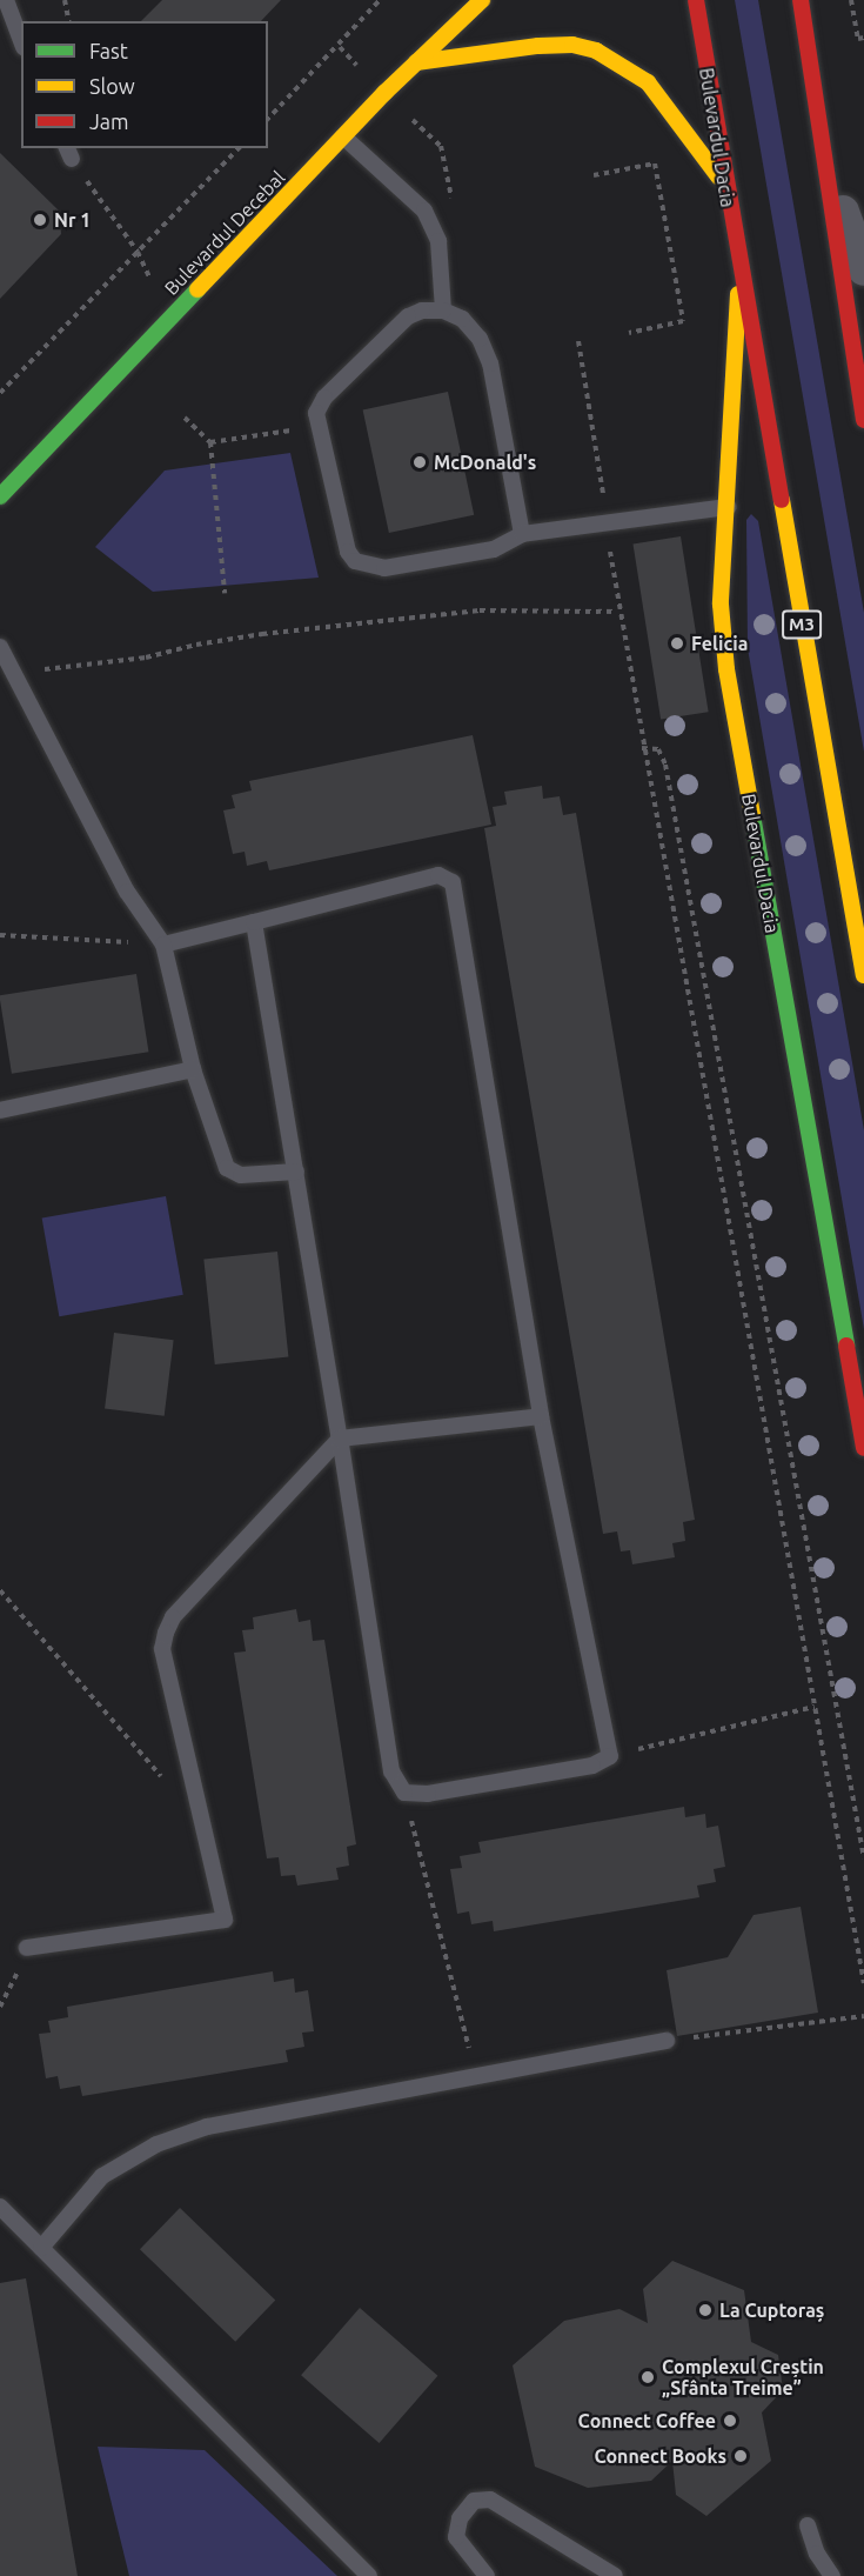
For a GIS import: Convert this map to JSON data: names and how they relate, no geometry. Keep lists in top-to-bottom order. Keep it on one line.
{"streets":{"main road":["Bulevardul Dacia","Bulevardul Decebal","M3"]},"places":["Nr 1","McDonald's","Felicia","La Cuptoraș","Complexul Creștin „Sfânta Treime”","Connect Coffee","Connect Books"],"legend":["Fast","Slow","Jam"]}
